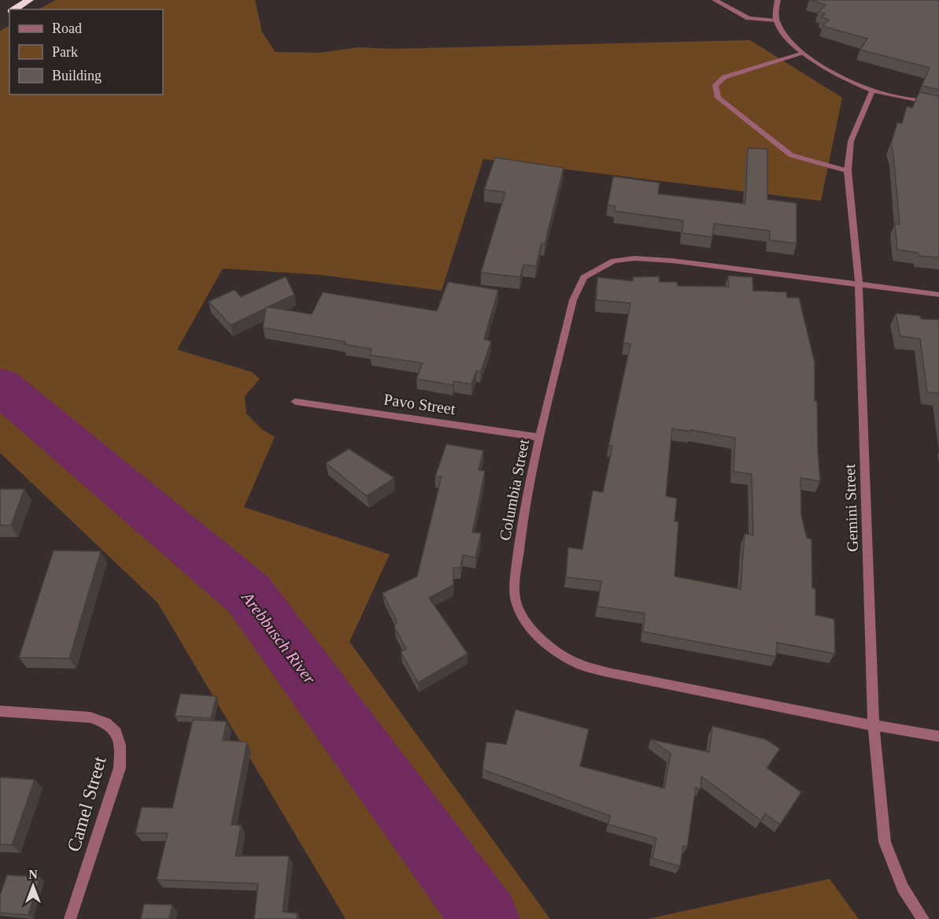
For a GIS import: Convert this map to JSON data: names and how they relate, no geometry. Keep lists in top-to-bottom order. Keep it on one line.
{"streets":{"street":["Pavo Street","Columbia Street","Gemini Street","Camel Street"]},"crossings":[["Pavo Street","Columbia Street"],["Columbia Street","Gemini Street"]],"water":["Arebbusch River"],"legend":["Road","Park","Building"],"north":"top"}
